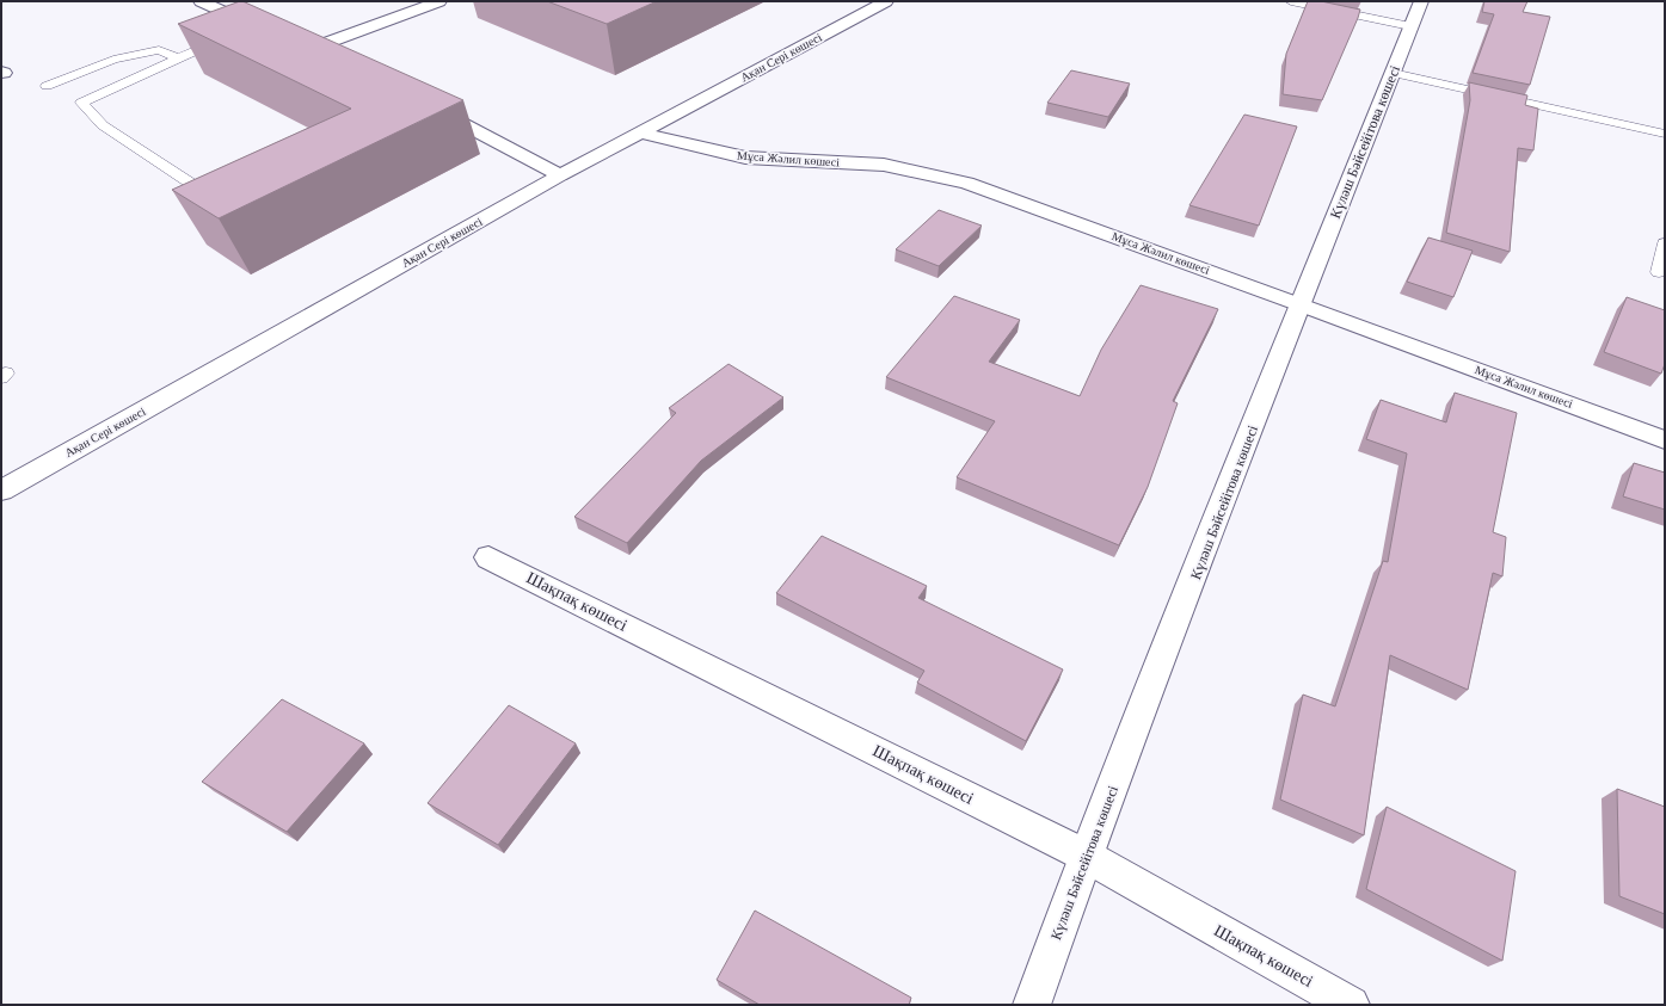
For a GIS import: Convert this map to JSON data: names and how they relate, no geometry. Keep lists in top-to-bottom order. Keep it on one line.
{"streets":{"street":["Ақан Сері көшесі","Күләш Бәйсейітова көшесі","Мұса Жәлил көшесі","Шақпақ көшесі"]},"crossings":[["Ақан Сері көшесі","Мұса Жәлил көшесі"],["Күләш Бәйсейітова көшесі","Мұса Жәлил көшесі"],["Күләш Бәйсейітова көшесі","Шақпақ көшесі"]]}
